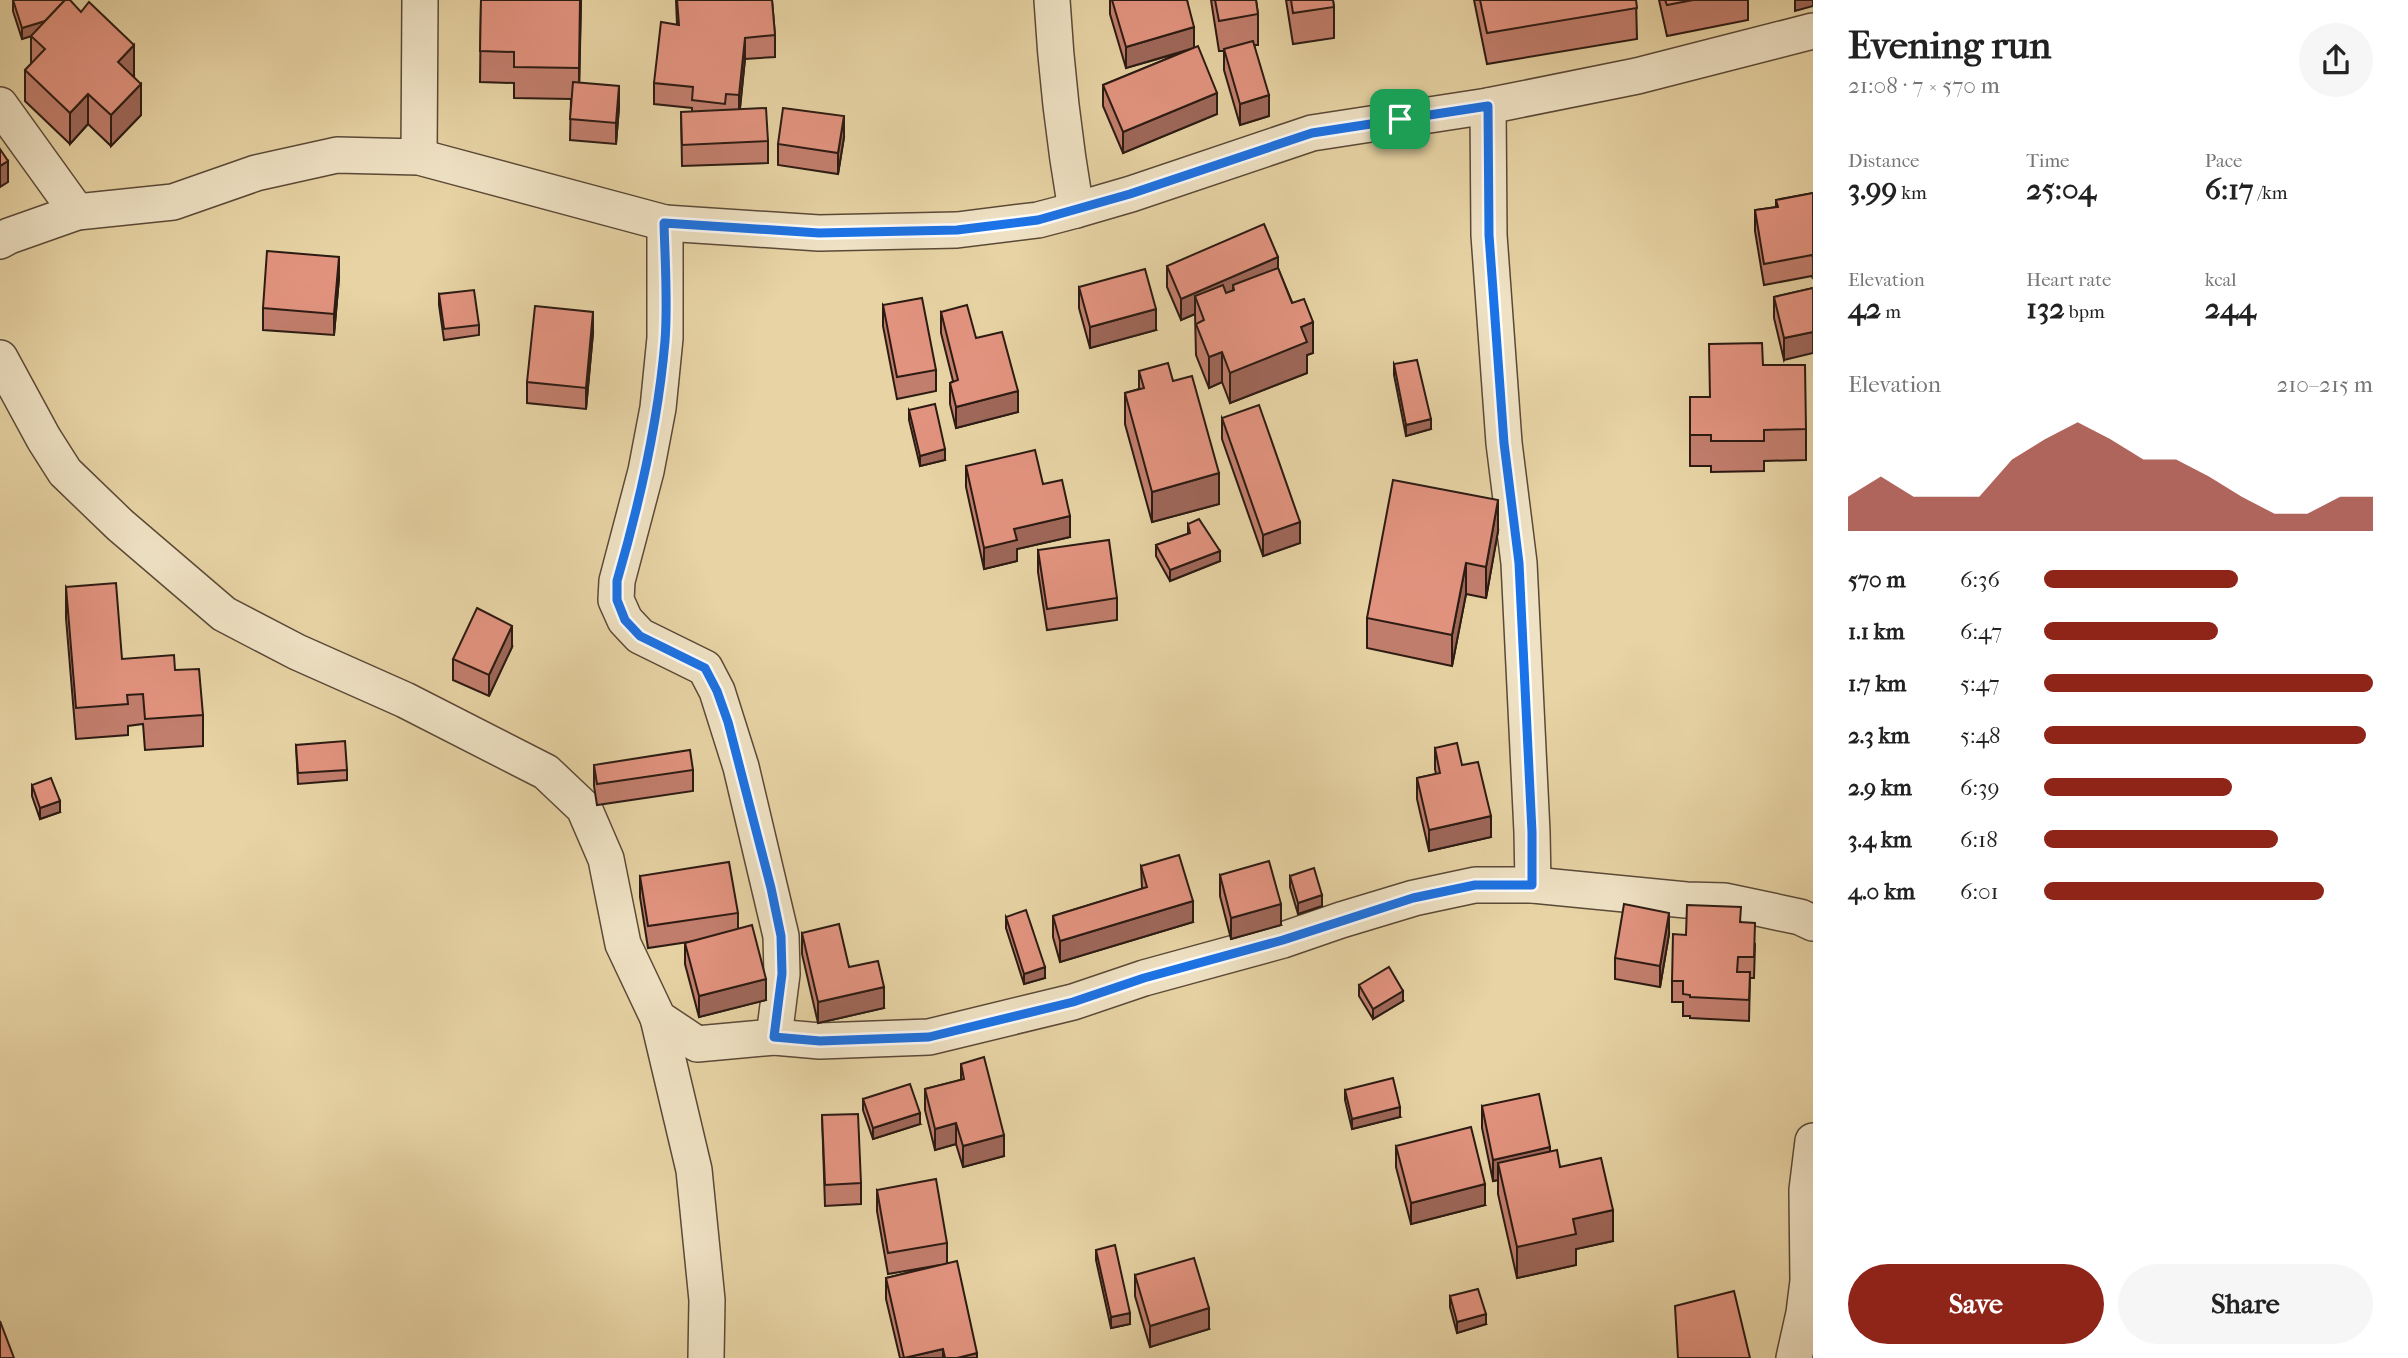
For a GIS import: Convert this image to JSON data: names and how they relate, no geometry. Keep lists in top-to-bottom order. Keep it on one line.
{"page":{"heading":["Evening run","21:08 · 7 × 570 m"],"stats":[["Distance","3.99 km"],["Time","25:04"],["Pace","6:17 /km"],["Elevation","42 m"],["Heart rate","132 bpm"],["kcal","244"]],"chart":["Elevation","210–215 m"],"list":[{"name":"570 m","note":"6:36"},{"name":"1.1 km","note":"6:47"},{"name":"1.7 km","note":"5:47"},{"name":"2.3 km","note":"5:48"},{"name":"2.9 km","note":"6:39"},{"name":"3.4 km","note":"6:18"},{"name":"4.0 km","note":"6:01"}],"buttons":["Save","Share"]}}
